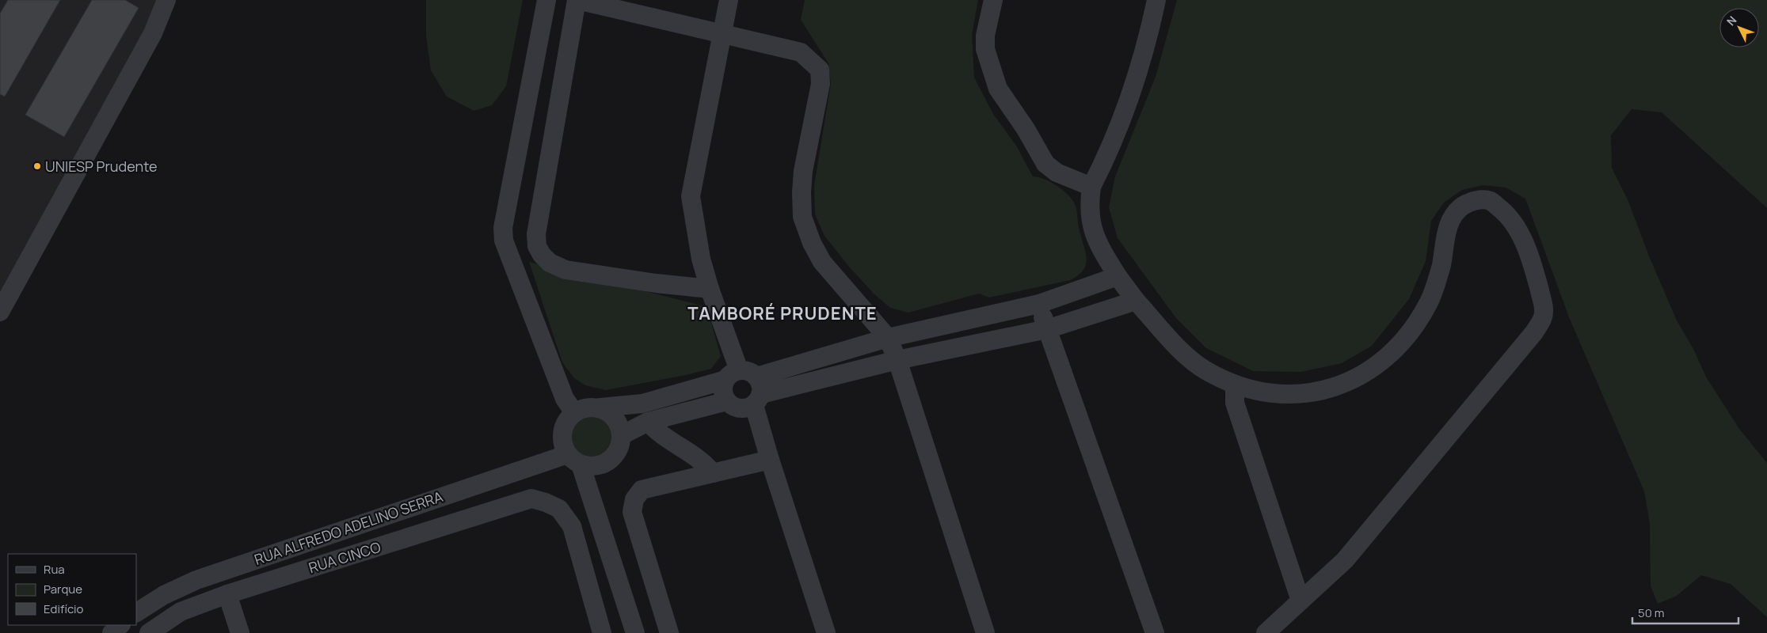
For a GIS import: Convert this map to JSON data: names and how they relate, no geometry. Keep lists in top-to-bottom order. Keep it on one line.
{"streets":{"street":["RUA ALFREDO ADELINO SERRA","RUA CINCO"]},"districts":["TAMBORÉ PRUDENTE"],"places":["UNIESP Prudente"],"legend":["Rua","Parque","Edifício"],"scale_bar":"50 m","north":"top left"}
